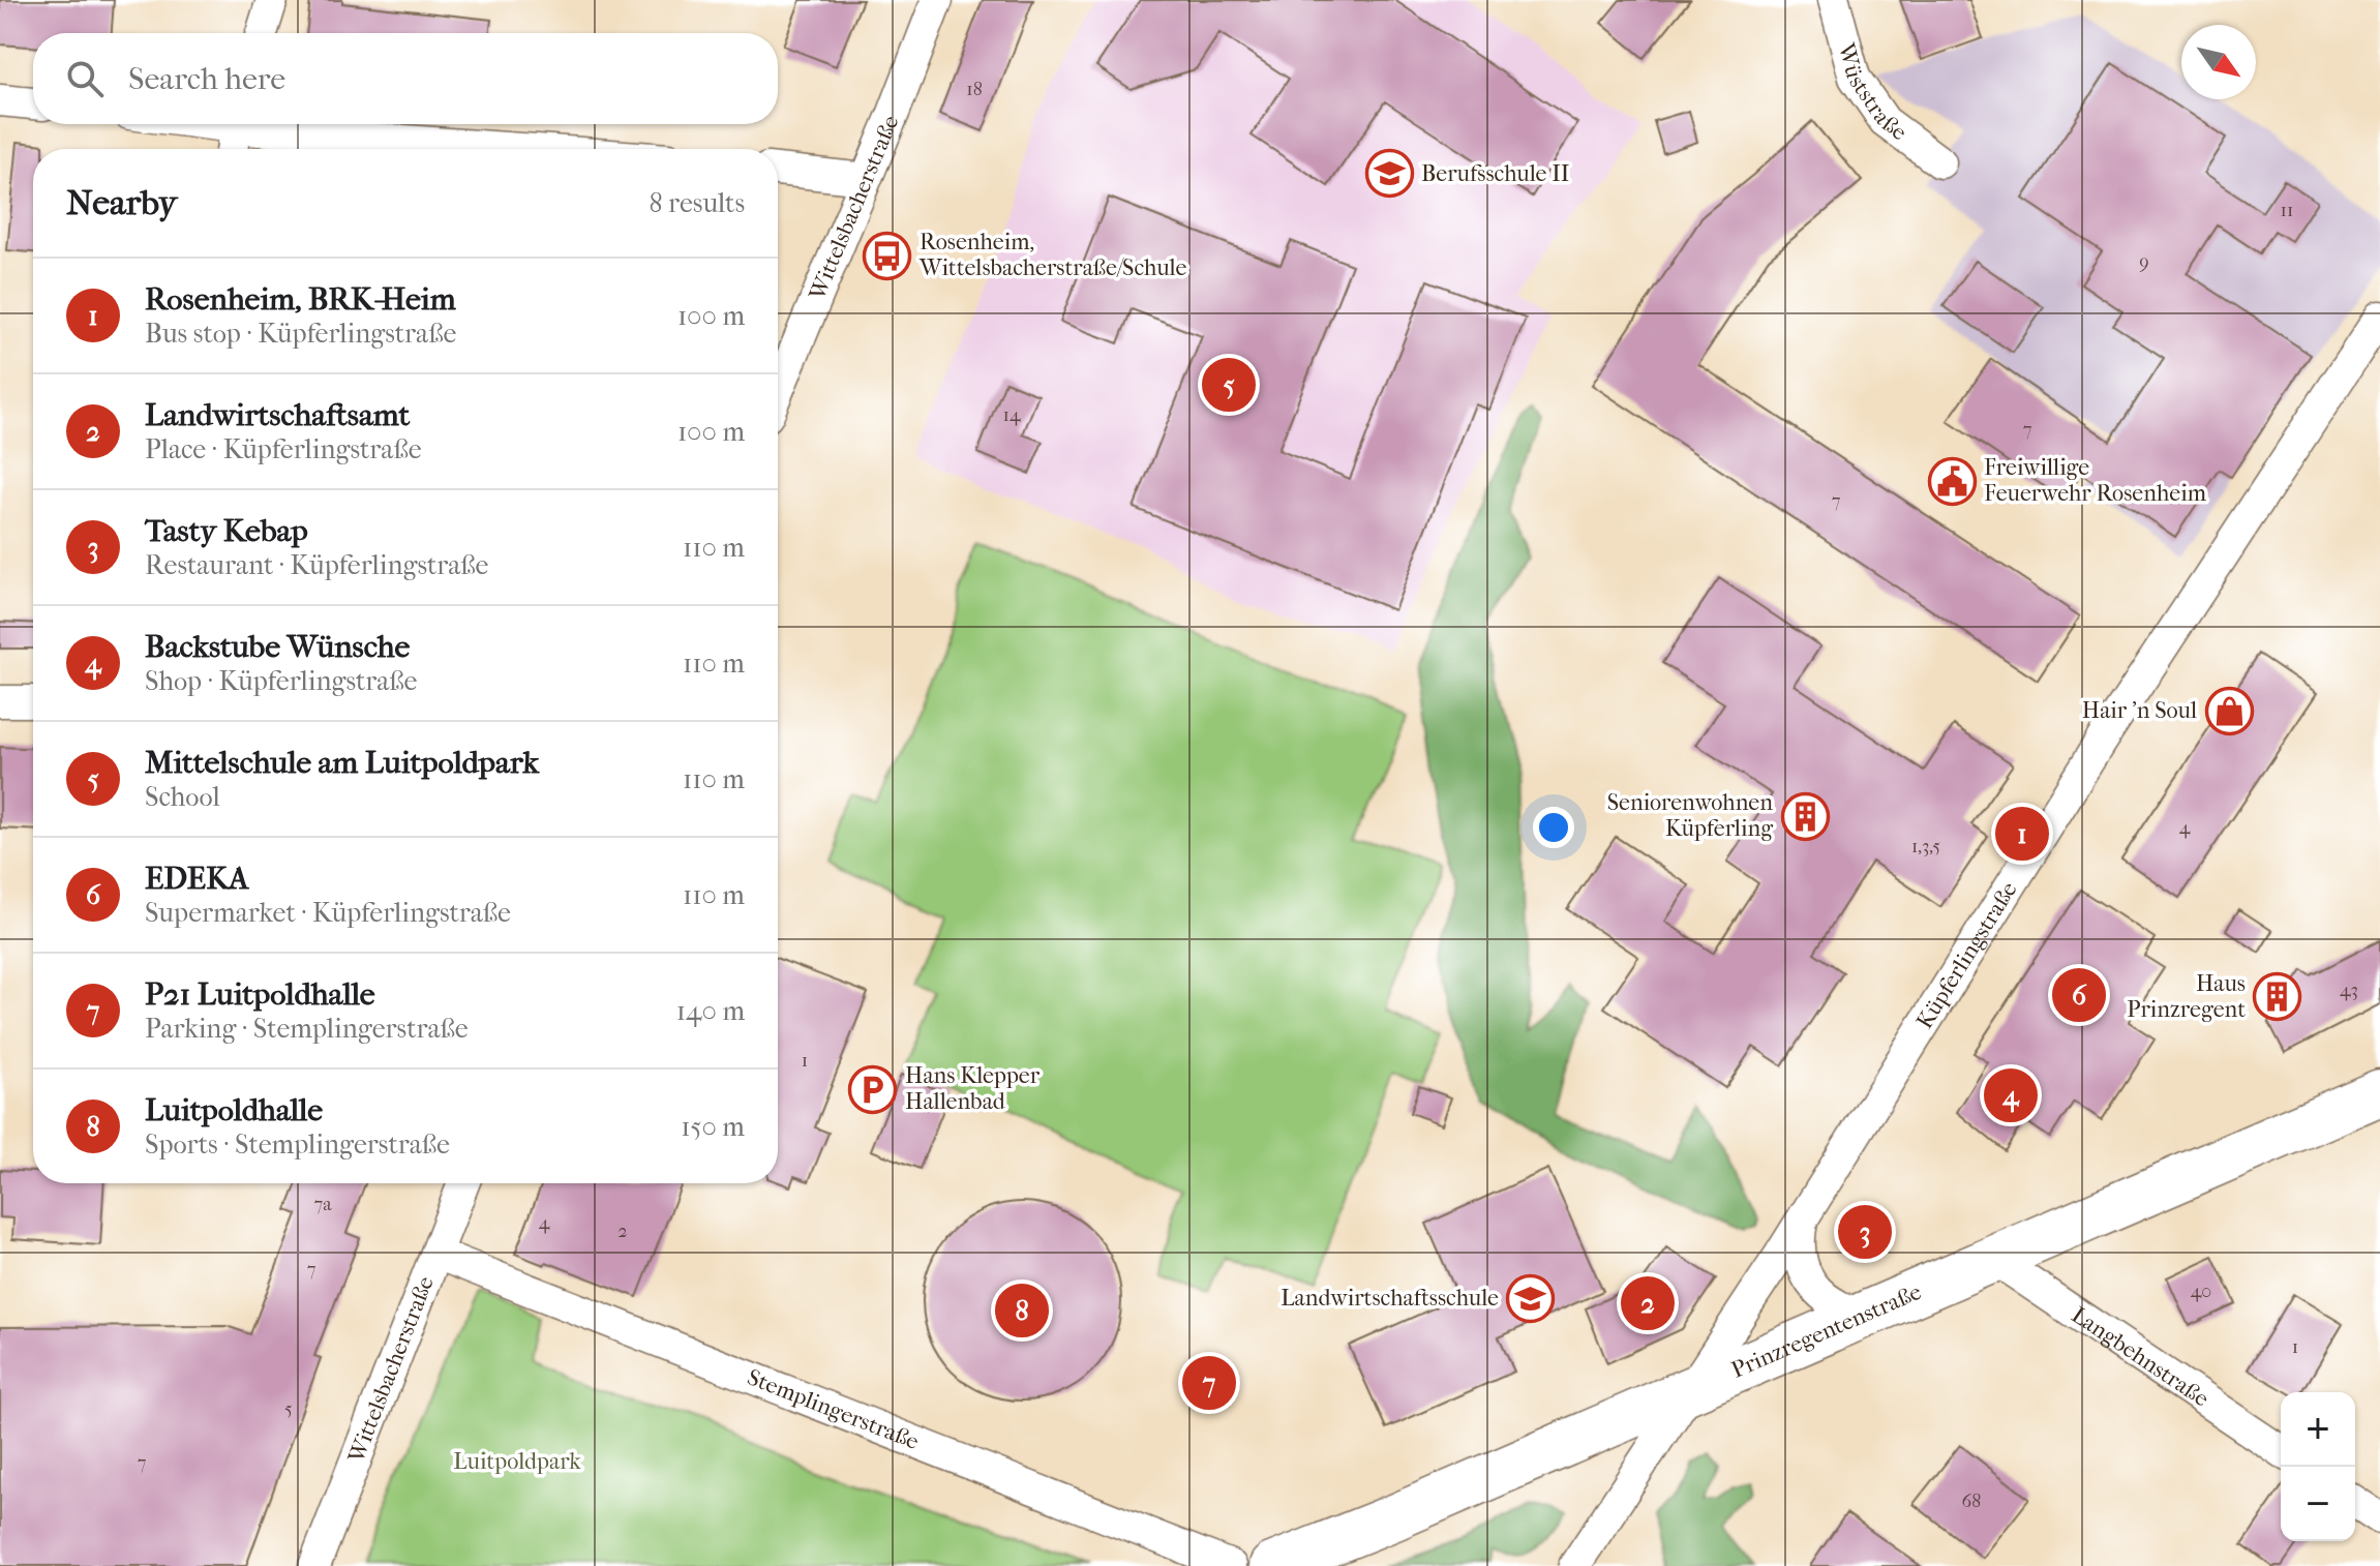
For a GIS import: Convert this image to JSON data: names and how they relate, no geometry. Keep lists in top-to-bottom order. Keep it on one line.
{"streets":{"main road":["Prinzregentenstraße"],"street":["Wüststraße","Wittelsbacherstraße","Küpferlingstraße","Langbehnstraße","Stemplingerstraße"]},"crossings":[["Wittelsbacherstraße","Stemplingerstraße"],["Küpferlingstraße","Prinzregentenstraße"],["Prinzregentenstraße","Langbehnstraße"]],"parks":["Luitpoldpark"],"places":{"school or university":["Berufsschule II","Landwirtschaftsschule"],"bus stop":["Rosenheim, Wittelsbacherstraße/Schule"],"public building":["Freiwillige Feuerwehr Rosenheim"],"shop":["Hair 'n Soul"],"building":["Seniorenwohnen Küpferling","Haus Prinzregent"],"parking":["Hans Klepper Hallenbad"]},"house_numbers":["18","11","9","14","7","7","4","1,3,5","43","1","7a","4","2","7","40","1","5","7","68"],"north":"bottom right","page":{"search":"Search here","heading":["Nearby","8 results"],"list":[{"mark":"1","name":"Rosenheim, BRK-Heim","note":"Bus stop · Küpferlingstraße","value":"100 m"},{"mark":"2","name":"Landwirtschaftsamt","note":"Place · Küpferlingstraße","value":"100 m"},{"mark":"3","name":"Tasty Kebap","note":"Restaurant · Küpferlingstraße","value":"110 m"},{"mark":"4","name":"Backstube Wünsche","note":"Shop · Küpferlingstraße","value":"110 m"},{"mark":"5","name":"Mittelschule am Luitpoldpark","note":"School","value":"110 m"},{"mark":"6","name":"EDEKA","note":"Supermarket · Küpferlingstraße","value":"110 m"},{"mark":"7","name":"P21 Luitpoldhalle","note":"Parking · Stemplingerstraße","value":"140 m"},{"mark":"8","name":"Luitpoldhalle","note":"Sports · Stemplingerstraße","value":"150 m"}],"pins":["5","1","6","4","3","2","8","7"],"map_buttons":["+","−"]}}
